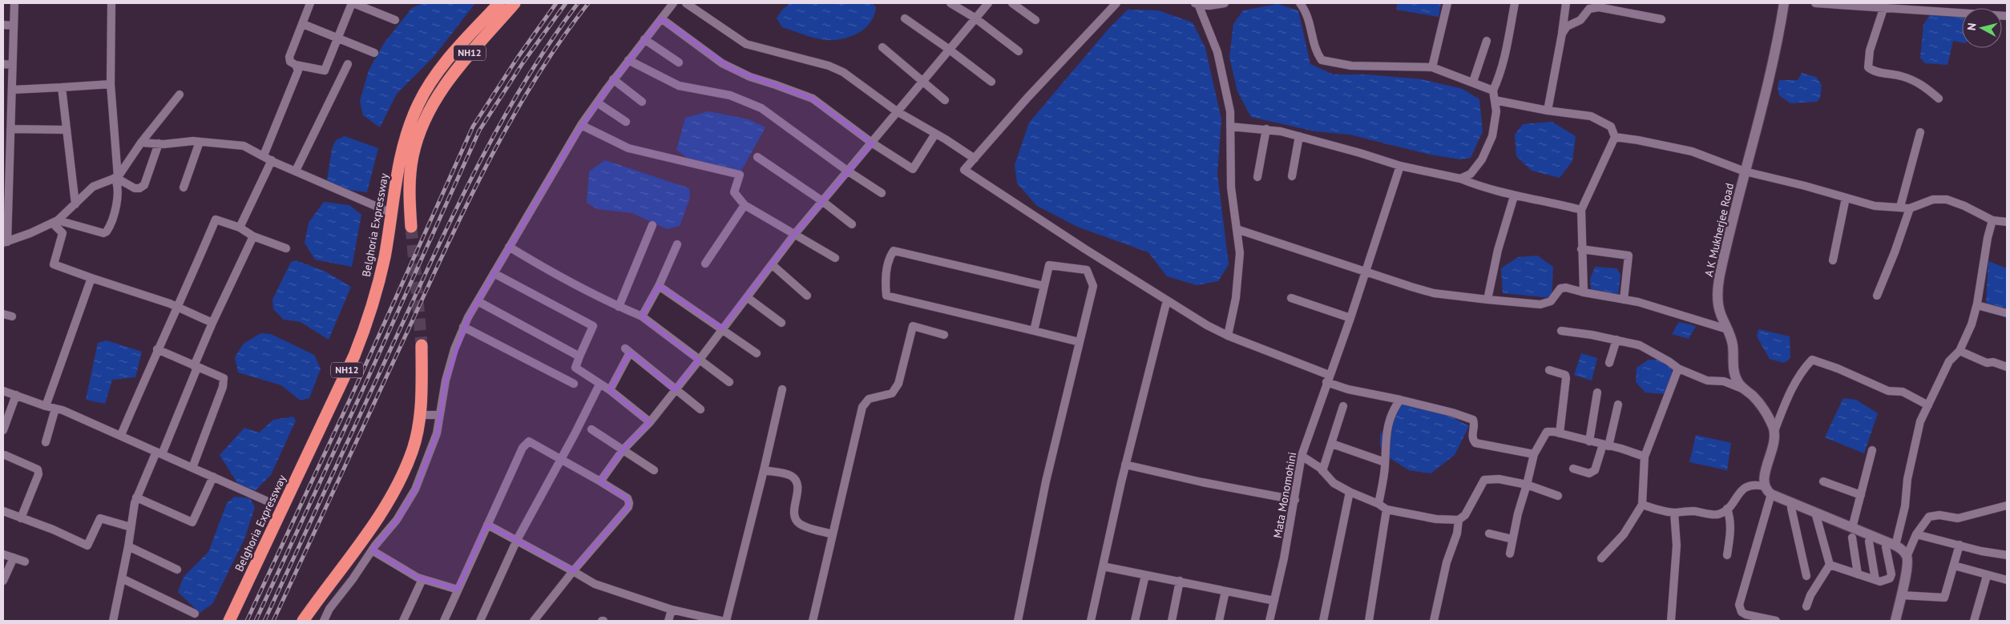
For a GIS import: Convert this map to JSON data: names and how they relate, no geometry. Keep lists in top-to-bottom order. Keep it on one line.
{"streets":{"highway":["NH12","Belghoria Expressway"],"street":["A K Mukherjee Road","Mata Monomohini"]},"north":"left"}
